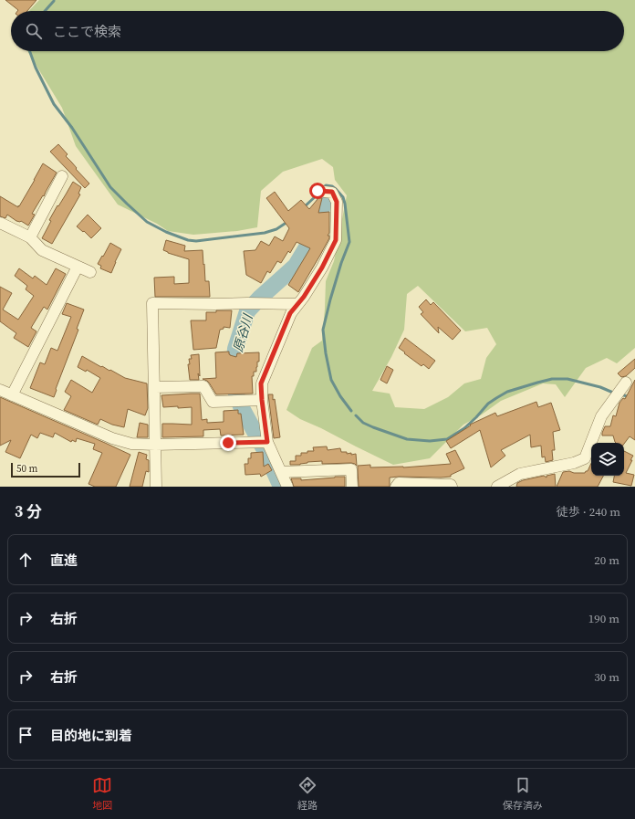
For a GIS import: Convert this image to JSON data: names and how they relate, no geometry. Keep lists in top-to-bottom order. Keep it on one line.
{"water":["原谷川"],"scale_bar":"50 m","page":{"search":"ここで検索","scale":"50 m","heading":["3 分","徒歩 · 240 m"],"list":[["直進","20 m"],["右折","190 m"],["右折","30 m"],"目的地に到着"],"nav":["地図","経路","保存済み"]}}
